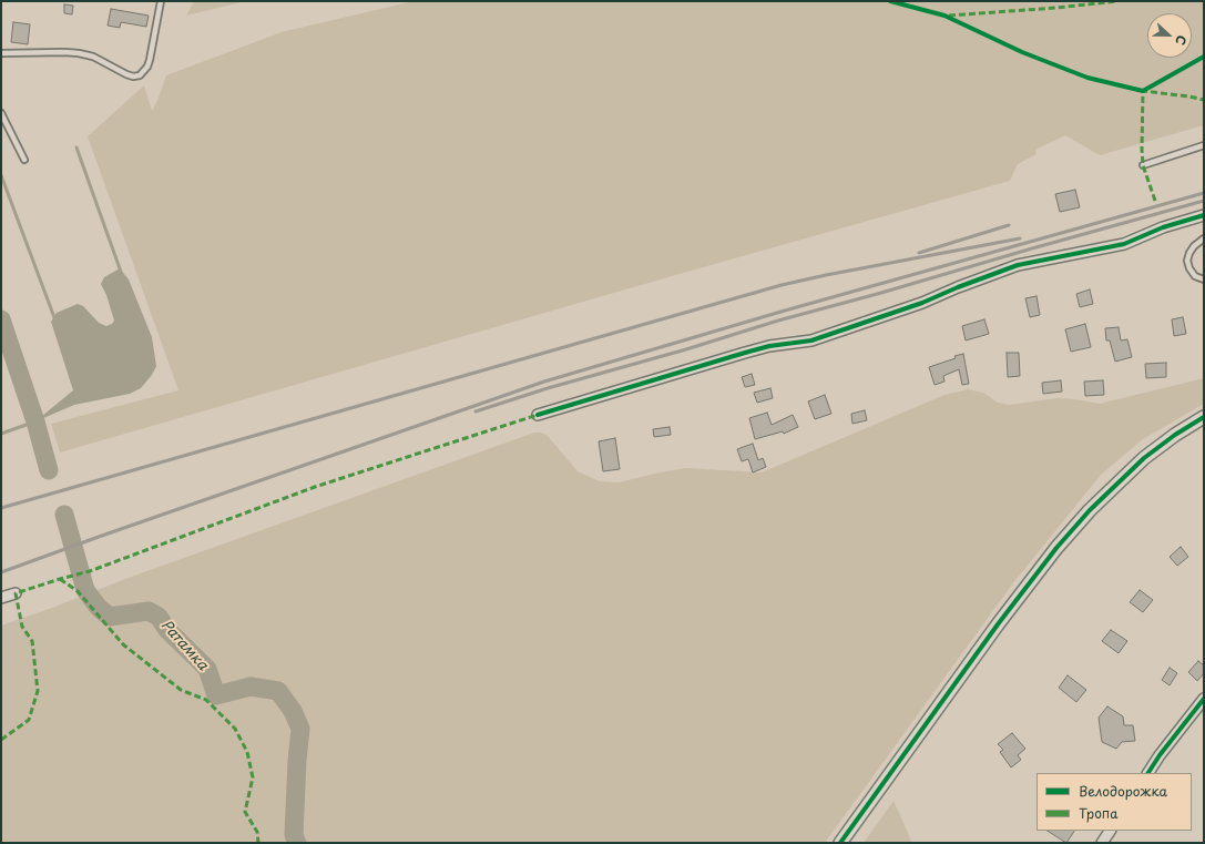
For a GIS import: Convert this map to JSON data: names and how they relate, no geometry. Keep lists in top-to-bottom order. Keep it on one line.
{"water":["Ратамка"],"legend":["Велодорожка","Тропа"],"north":"right"}
